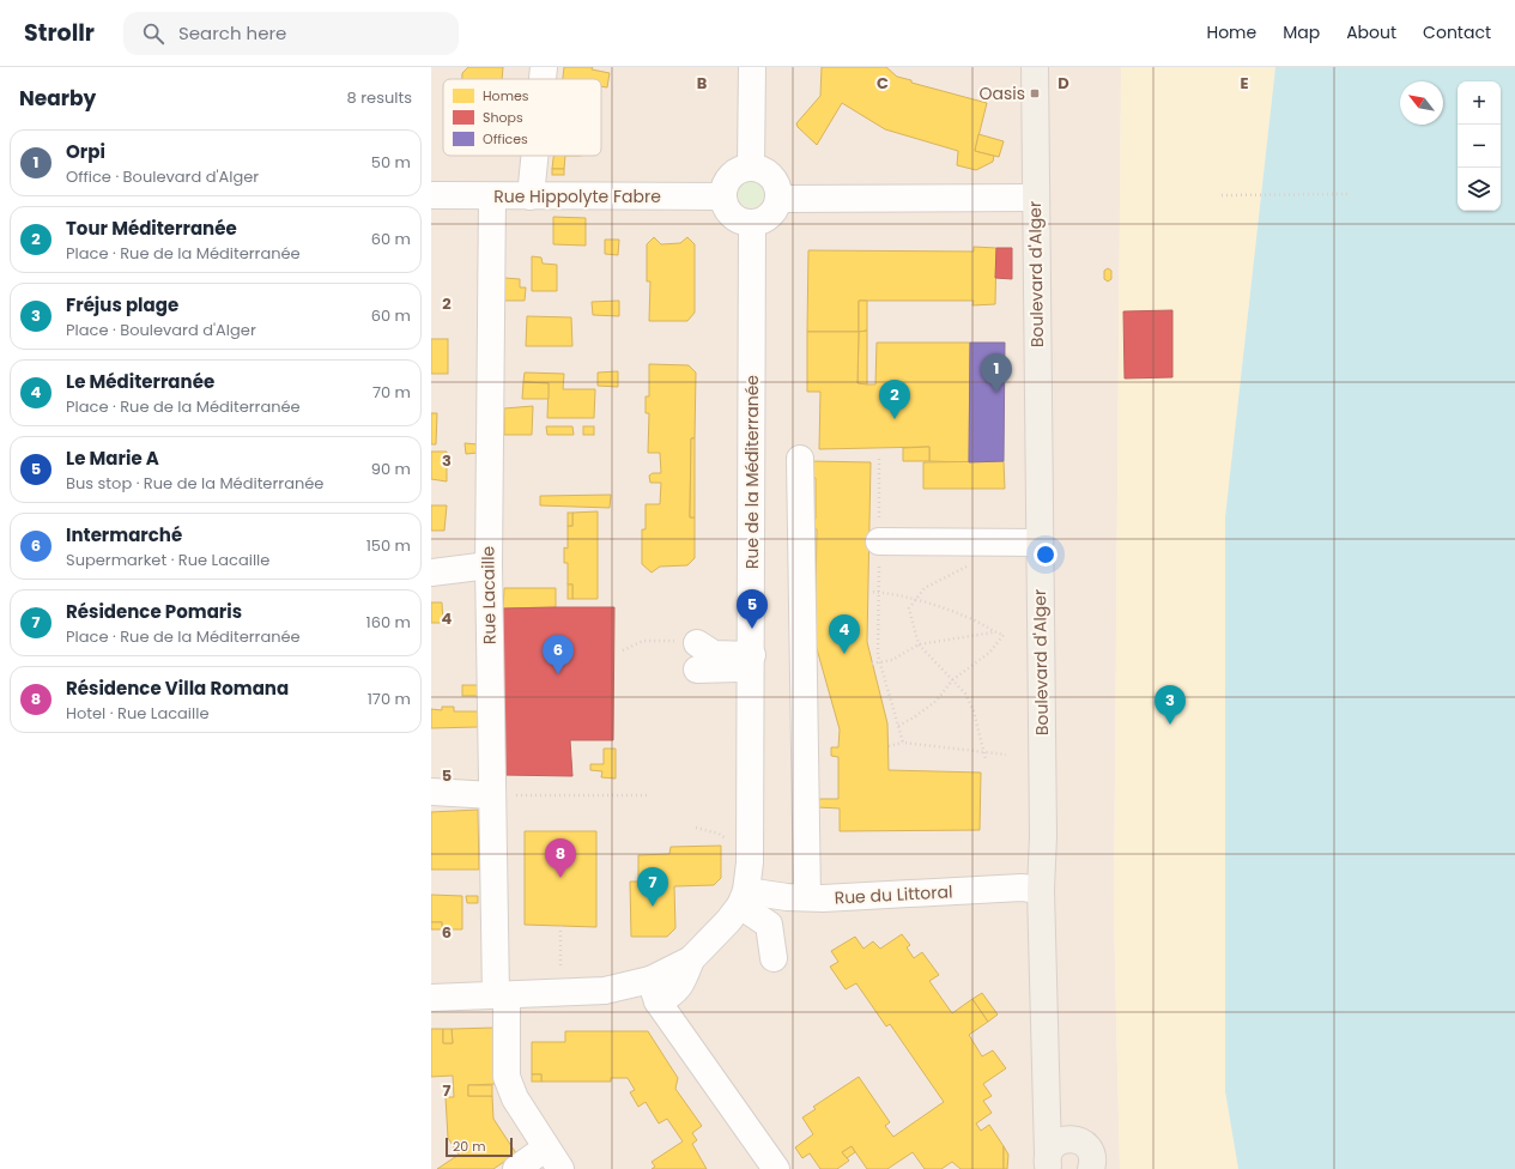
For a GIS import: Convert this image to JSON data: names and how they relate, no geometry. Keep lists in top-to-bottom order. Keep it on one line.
{"streets":{"main road":["Boulevard d'Alger"],"street":["Rue Hippolyte Fabre","Rue de la Méditerranée","Rue Lacaille","Rue du Littoral"]},"crossings":[["Rue Hippolyte Fabre","Rue de la Méditerranée"],["Rue Hippolyte Fabre","Rue Lacaille"],["Boulevard d'Alger","Rue du Littoral"],["Rue de la Méditerranée","Rue du Littoral"]],"places":{"transit":["Oasis"]},"legend":["Homes","Shops","Offices"],"scale_bar":"20 m","north":"top left","page":{"header":"Strollr","search":"Search here","nav":["Home","Map","About","Contact"],"heading":["Nearby","8 results"],"map_buttons":["+","−"],"list":[{"mark":"1","name":"Orpi","note":"Office · Boulevard d'Alger","value":"50 m"},{"mark":"2","name":"Tour Méditerranée","note":"Place · Rue de la Méditerranée","value":"60 m"},{"mark":"3","name":"Fréjus plage","note":"Place · Boulevard d'Alger","value":"60 m"},{"mark":"4","name":"Le Méditerranée","note":"Place · Rue de la Méditerranée","value":"70 m"},{"mark":"5","name":"Le Marie A","note":"Bus stop · Rue de la Méditerranée","value":"90 m"},{"mark":"6","name":"Intermarché","note":"Supermarket · Rue Lacaille","value":"150 m"},{"mark":"7","name":"Résidence Pomaris","note":"Place · Rue de la Méditerranée","value":"160 m"},{"mark":"8","name":"Résidence Villa Romana","note":"Hotel · Rue Lacaille","value":"170 m"}],"pins":["1","2","5","4","6","3","8","7"],"scale":"20 m"},"grid":{"columns":["B","C","D","E"],"rows":["2","3","4","5","6","7"]}}
